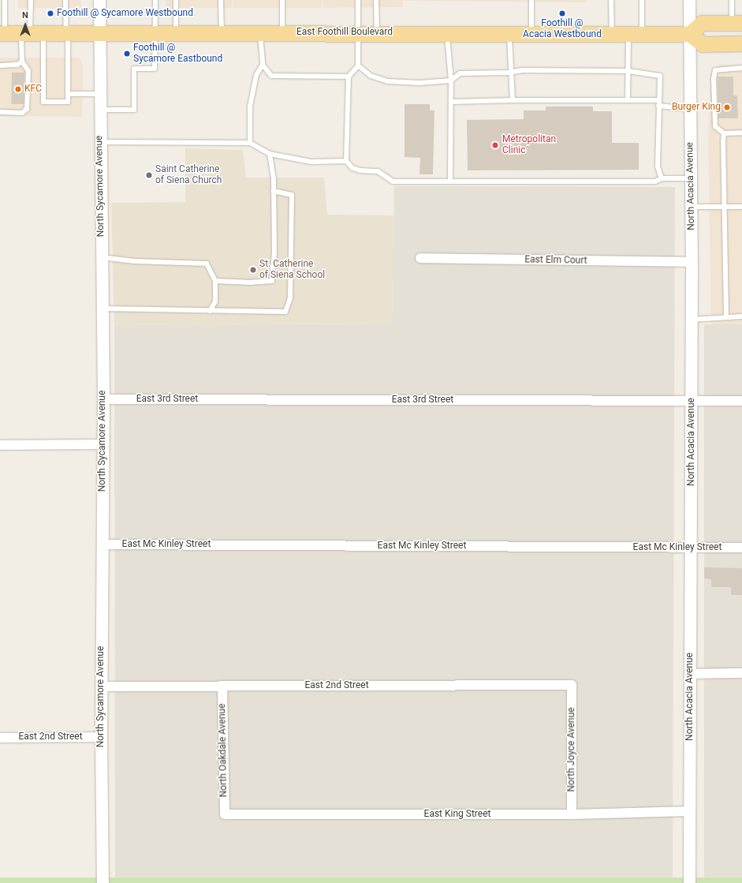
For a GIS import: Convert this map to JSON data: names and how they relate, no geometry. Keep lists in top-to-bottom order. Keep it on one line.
{"streets":{"main road":["East Foothill Boulevard"],"street":["North Sycamore Avenue","North Acacia Avenue","East Elm Court","East 3rd Street","East Mc Kinley Street","East 2nd Street","North Joyce Avenue","North Oakdale Avenue","East King Street"]},"crossings":[["East Foothill Boulevard","North Sycamore Avenue"],["East Foothill Boulevard","North Acacia Avenue"],["North Sycamore Avenue","East 3rd Street"],["North Sycamore Avenue","East Mc Kinley Street"],["North Sycamore Avenue","East 2nd Street"],["North Acacia Avenue","East Elm Court"],["North Acacia Avenue","East 3rd Street"],["North Acacia Avenue","East Mc Kinley Street"],["North Acacia Avenue","East King Street"],["East 2nd Street","North Joyce Avenue"],["East 2nd Street","North Oakdale Avenue"],["North Joyce Avenue","East King Street"],["North Oakdale Avenue","East King Street"]],"places":["Foothill @ Sycamore Westbound","Foothill @ Acacia Westbound","Foothill @ Sycamore Eastbound","KFC","Burger King","Metropolitan Clinic","Saint Catherine of Siena Church","St. Catherine of Siena School"],"north":"top"}
